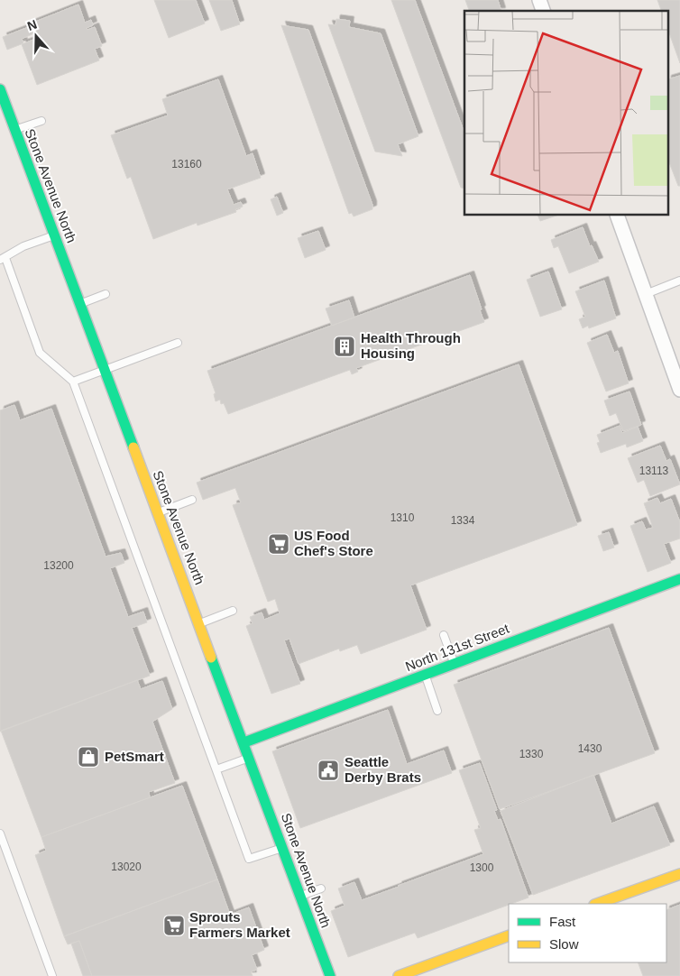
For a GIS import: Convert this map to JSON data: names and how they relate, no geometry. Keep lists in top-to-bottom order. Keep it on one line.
{"streets":{"street":["Stone Avenue North","North 131st Street"]},"crossings":[["Stone Avenue North","North 131st Street"]],"places":{"building":["Health Through Housing"],"supermarket":["US Food Chef's Store","Sprouts Farmers Market"],"shop":["PetSmart"],"public building":["Seattle Derby Brats"]},"house_numbers":["13160","13113","1310","1334","13200","1430","1330","13020","1300"],"legend":["Fast","Slow"],"north":"top"}
